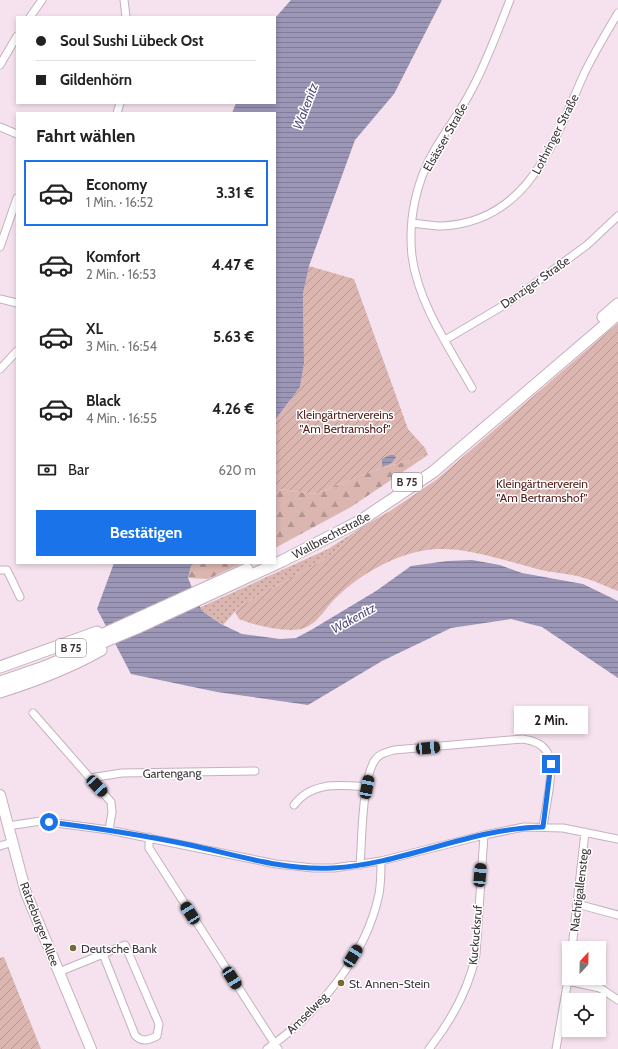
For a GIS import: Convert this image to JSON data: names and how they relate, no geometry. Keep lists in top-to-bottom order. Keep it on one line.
{"streets":{"main road":["B 75","Wallbrechtstraße","Ratzeburger Allee"],"street":["Lothringer Straße","Elsässer Straße","Danziger Straße","Gartengang","Nachtigallensteg","Kuckucksruf","Amselweg"]},"crossings":[["Lothringer Straße","Elsässer Straße"],["Elsässer Straße","Danziger Straße"]],"water":["Wakenitz"],"parks":["Kleingärtnervereins \"Am Bertramshof\"","Kleingärtnerverein \"Am Bertramshof\""],"places":["Deutsche Bank","St. Annen-Stein"],"north":"top","page":{"banner":["Soul Sushi Lübeck Ost","Gildenhörn"],"heading":"Fahrt wählen","list":[{"name":"Economy","note":"1 Min. · 16:52","value":"3.31 €"},{"name":"Komfort","note":"2 Min. · 16:53","value":"4.47 €"},{"name":"XL","note":"3 Min. · 16:54","value":"5.63 €"},{"name":"Black","note":"4 Min. · 16:55","value":"4.26 €"}],"pay":["Bar","620 m"],"buttons":"Bestätigen","bubble":"2 Min."}}
